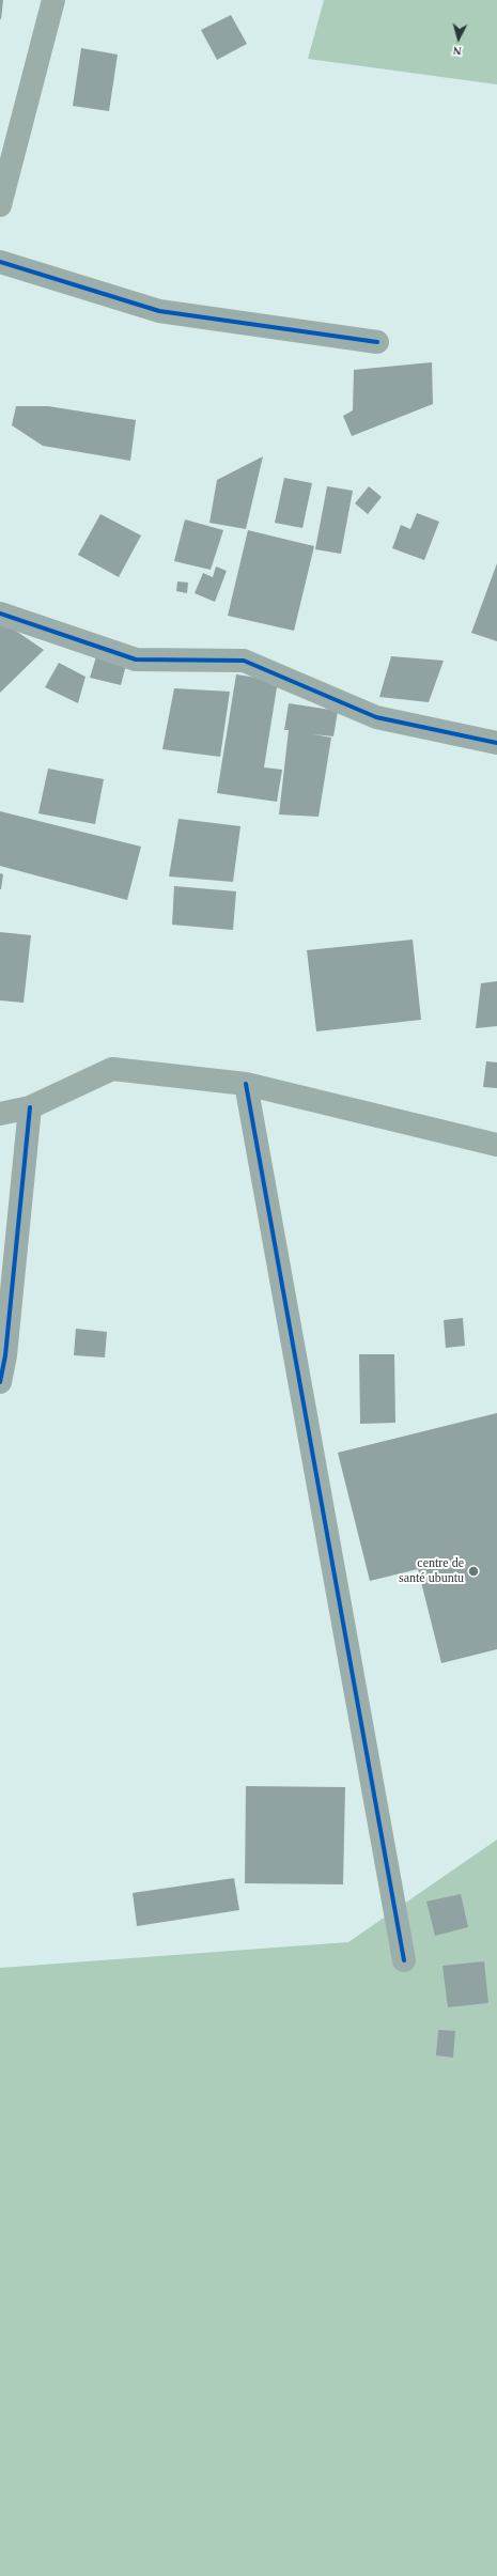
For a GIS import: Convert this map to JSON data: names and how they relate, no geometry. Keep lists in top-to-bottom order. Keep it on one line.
{"places":["centre de santé ubuntu"],"north":"bottom"}
